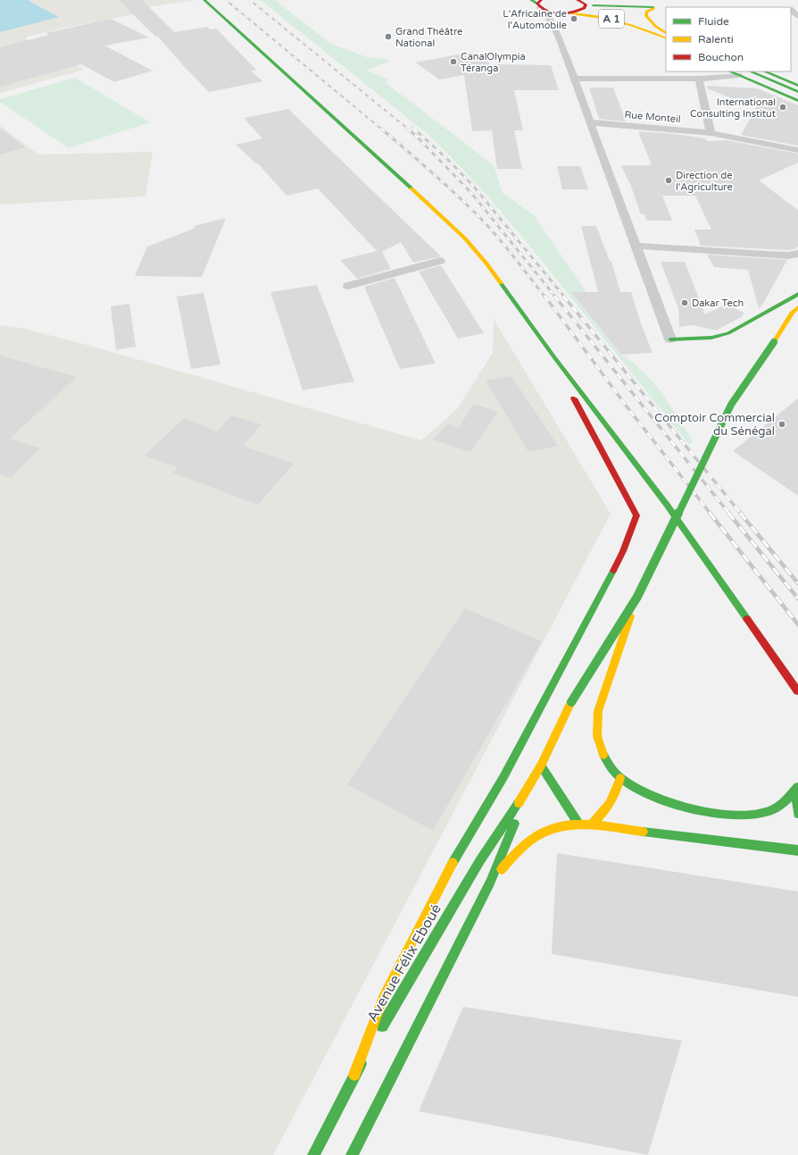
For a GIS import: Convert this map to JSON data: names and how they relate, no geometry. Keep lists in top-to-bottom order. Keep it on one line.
{"streets":{"main road":["A 1","Avenue Félix Eboué"],"street":["Rue Monteil"]},"places":["L'Africaine de l'Automobile","Grand Théâtre National","CanalOlympia Téranga","International Consulting Institut","Direction de l'Agriculture","Dakar Tech","Comptoir Commercial du Sénégal"],"legend":["Fluide","Ralenti","Bouchon"]}
